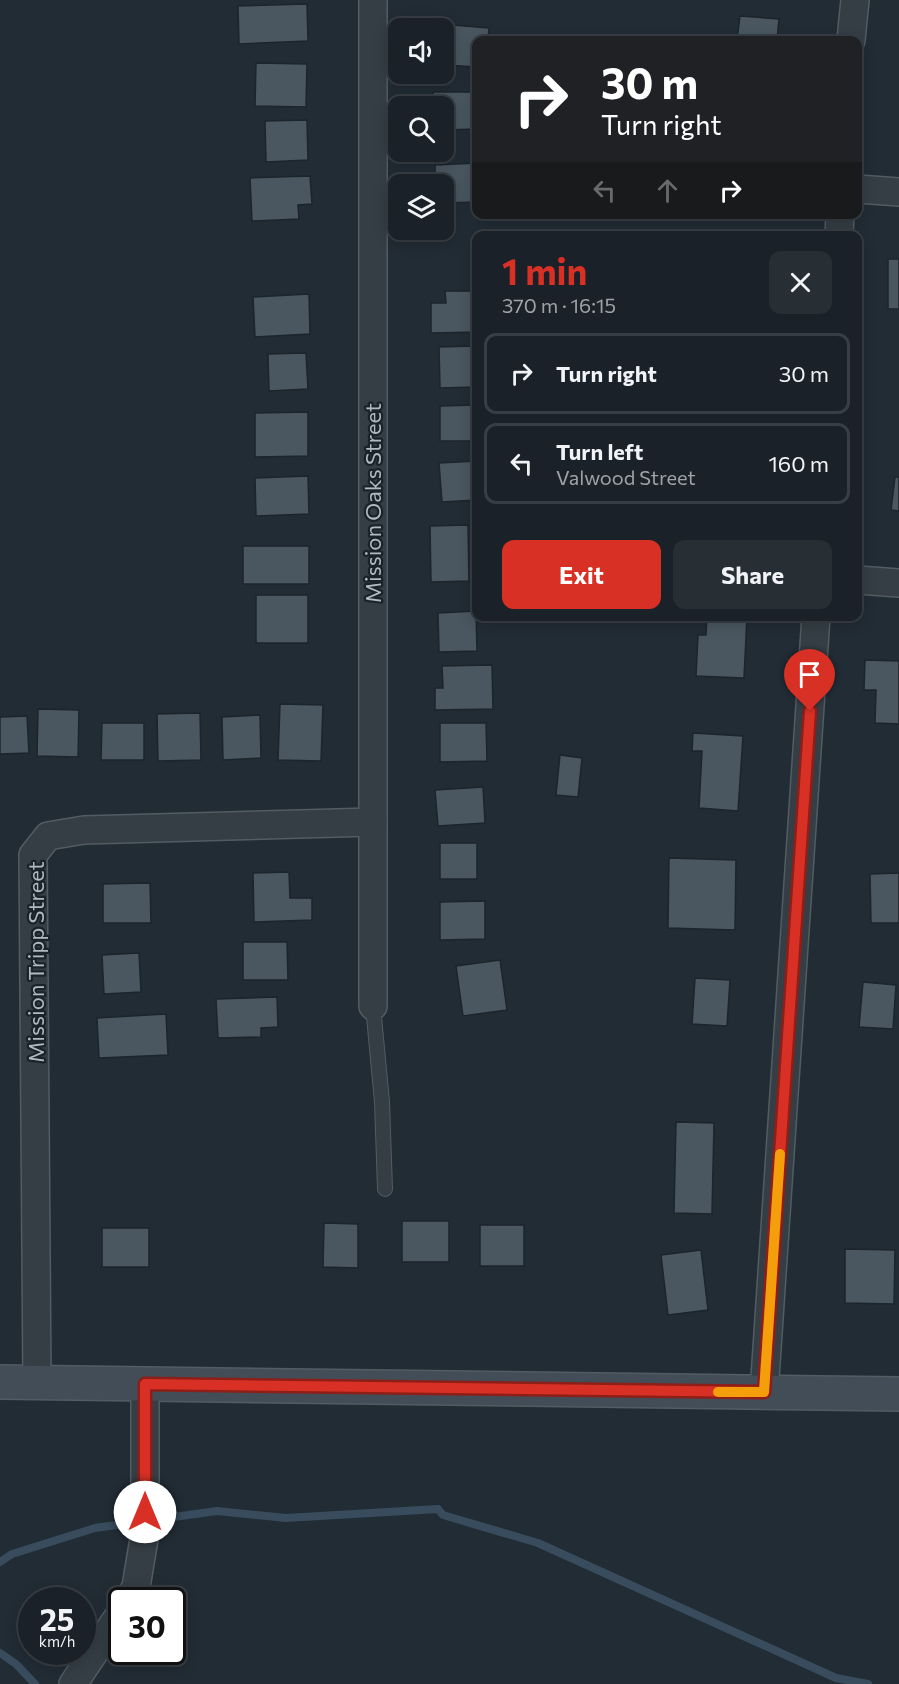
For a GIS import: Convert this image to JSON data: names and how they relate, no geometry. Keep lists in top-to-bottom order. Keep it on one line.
{"streets":{"street":["Mission Oaks Street","Mission Tripp Street"]},"crossings":[["Mission Oaks Street","Mission Tripp Street"]],"page":{"turn":["30 m","Turn right"],"heading":["1 min","370 m · 16:15"],"list":[{"name":"Turn right","value":"30 m"},{"name":"Turn left","note":"Valwood Street","value":"160 m"}],"buttons":["Exit","Share"],"speed":"25 km/h","limit":"30"}}
